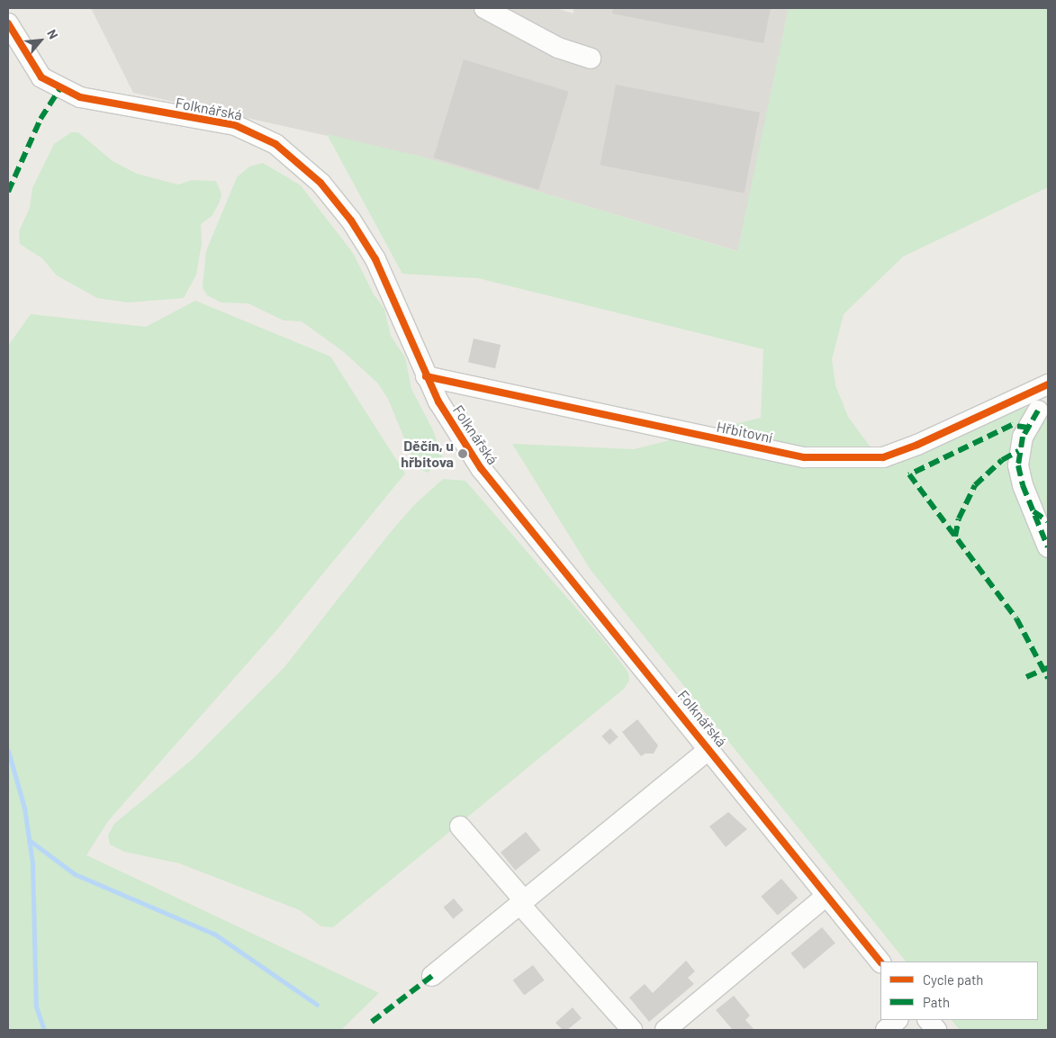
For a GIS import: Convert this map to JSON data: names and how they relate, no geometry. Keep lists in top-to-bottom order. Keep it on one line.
{"streets":{"street":["Folknářská","Hřbitovní"]},"crossings":[["Folknářská","Hřbitovní"]],"places":["Děčín, u hřbitova"],"legend":["Cycle path","Path"],"north":"top right"}
